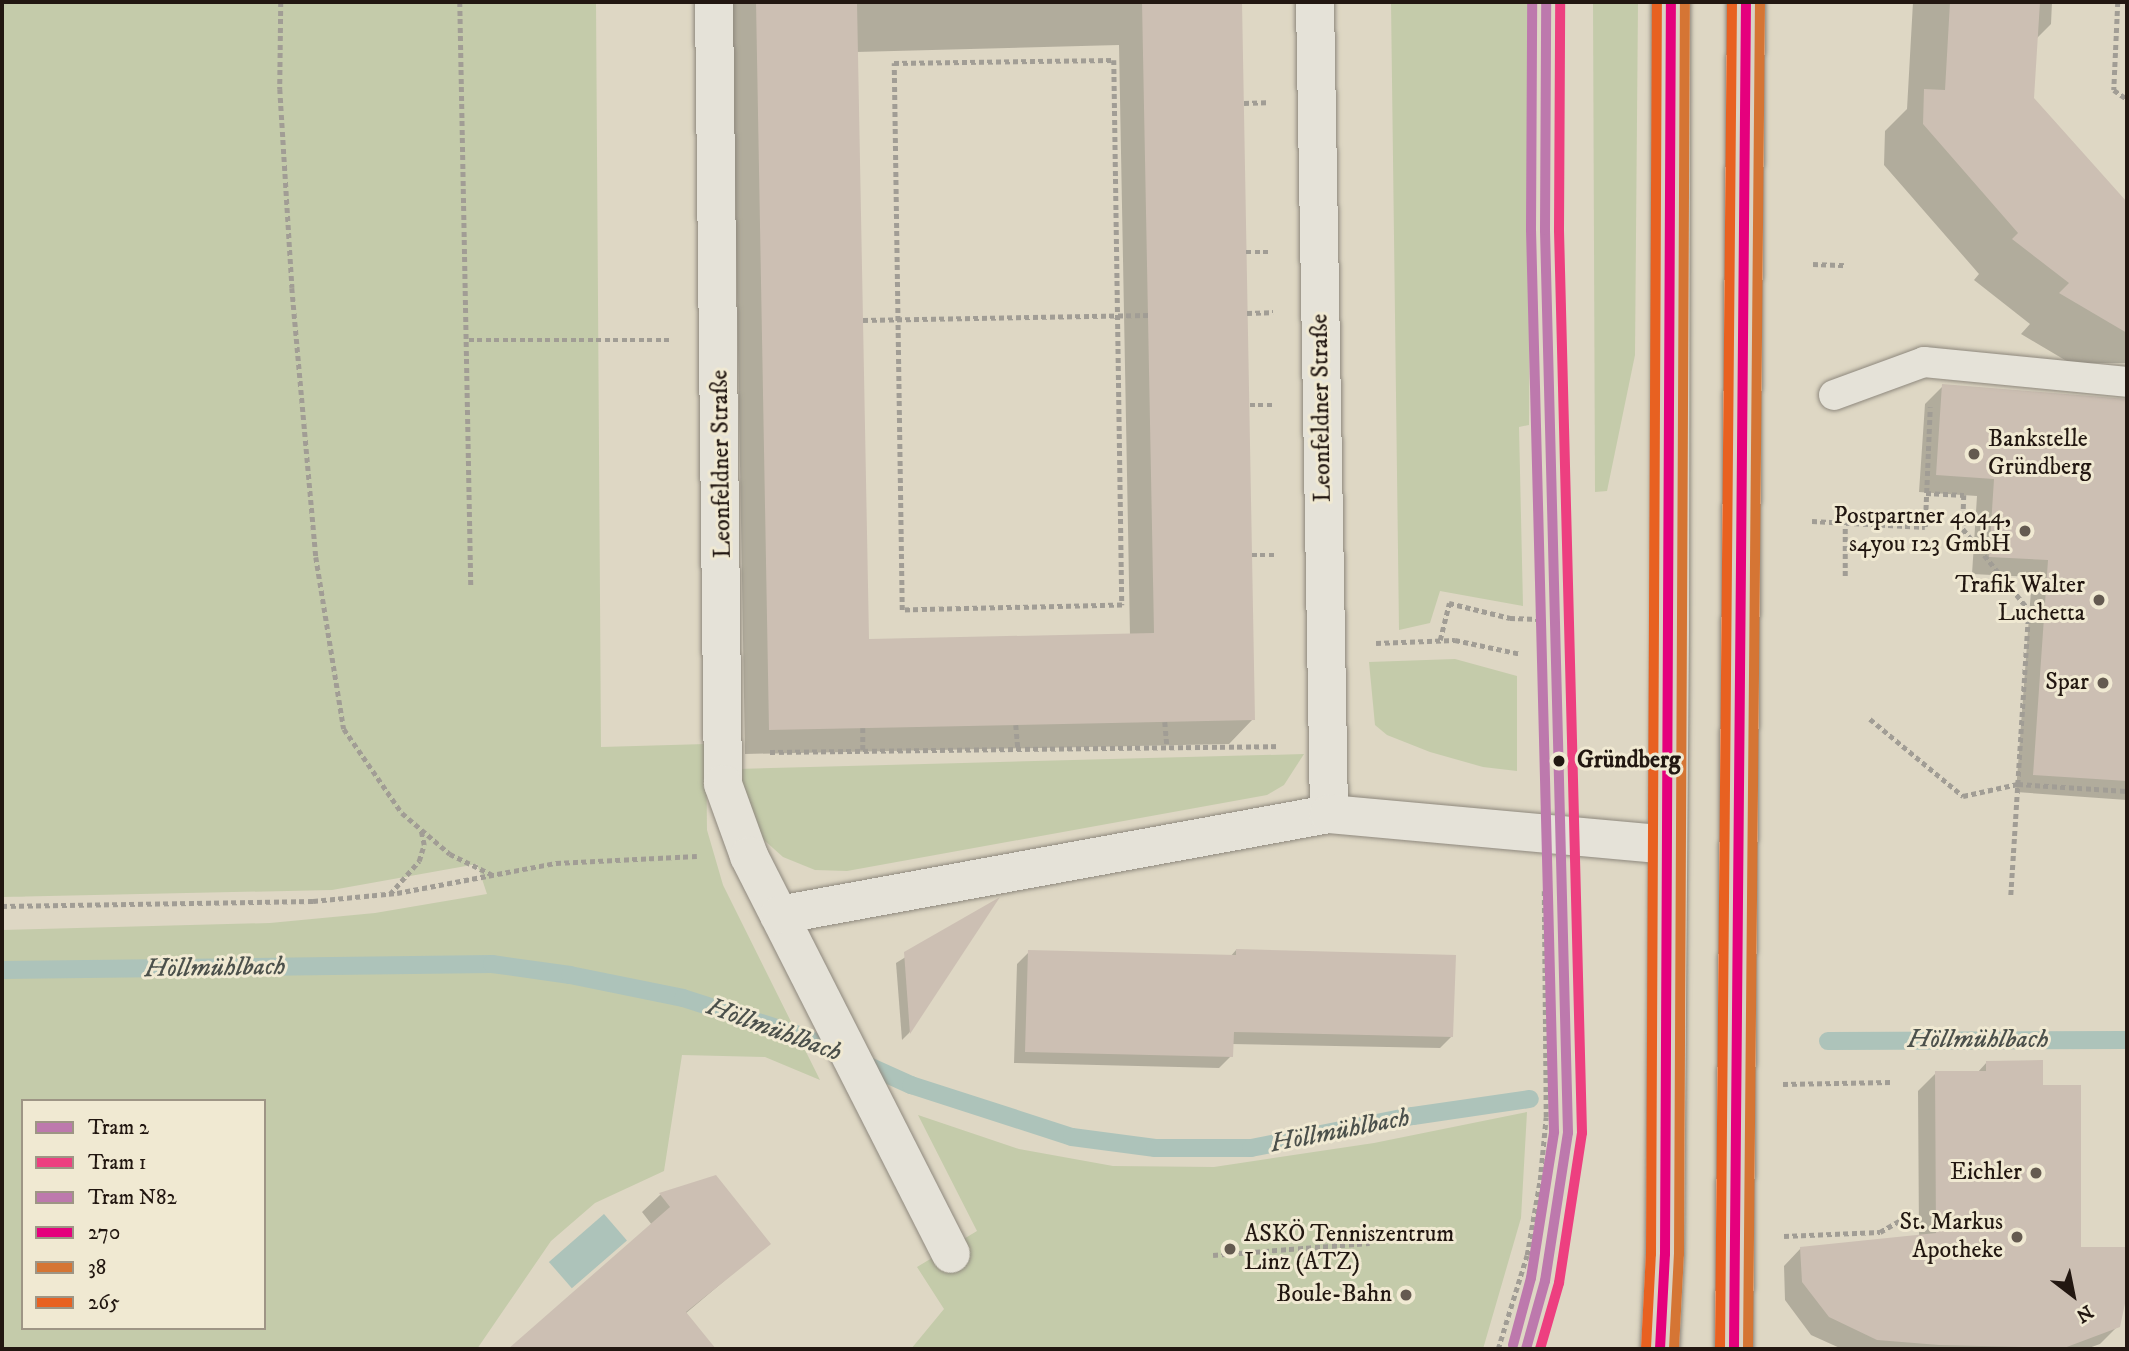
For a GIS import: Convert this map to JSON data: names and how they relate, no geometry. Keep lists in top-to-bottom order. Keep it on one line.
{"streets":{"street":["Leonfeldner Straße"]},"water":["Höllmühlbach"],"places":["Bankstelle Gründberg","Postpartner 4044, s4you 123 GmbH","Trafik Walter Luchetta","Spar","Gründberg","Eichler","St. Markus Apotheke","ASKÖ Tenniszentrum Linz (ATZ)","Boule-Bahn"],"lines":["tram line 2","tram line 1","tram line N82","transit line 270","transit line 38","transit line 265"],"legend":["Tram 2","Tram 1","Tram N82","270","38","265"],"north":"bottom right"}
